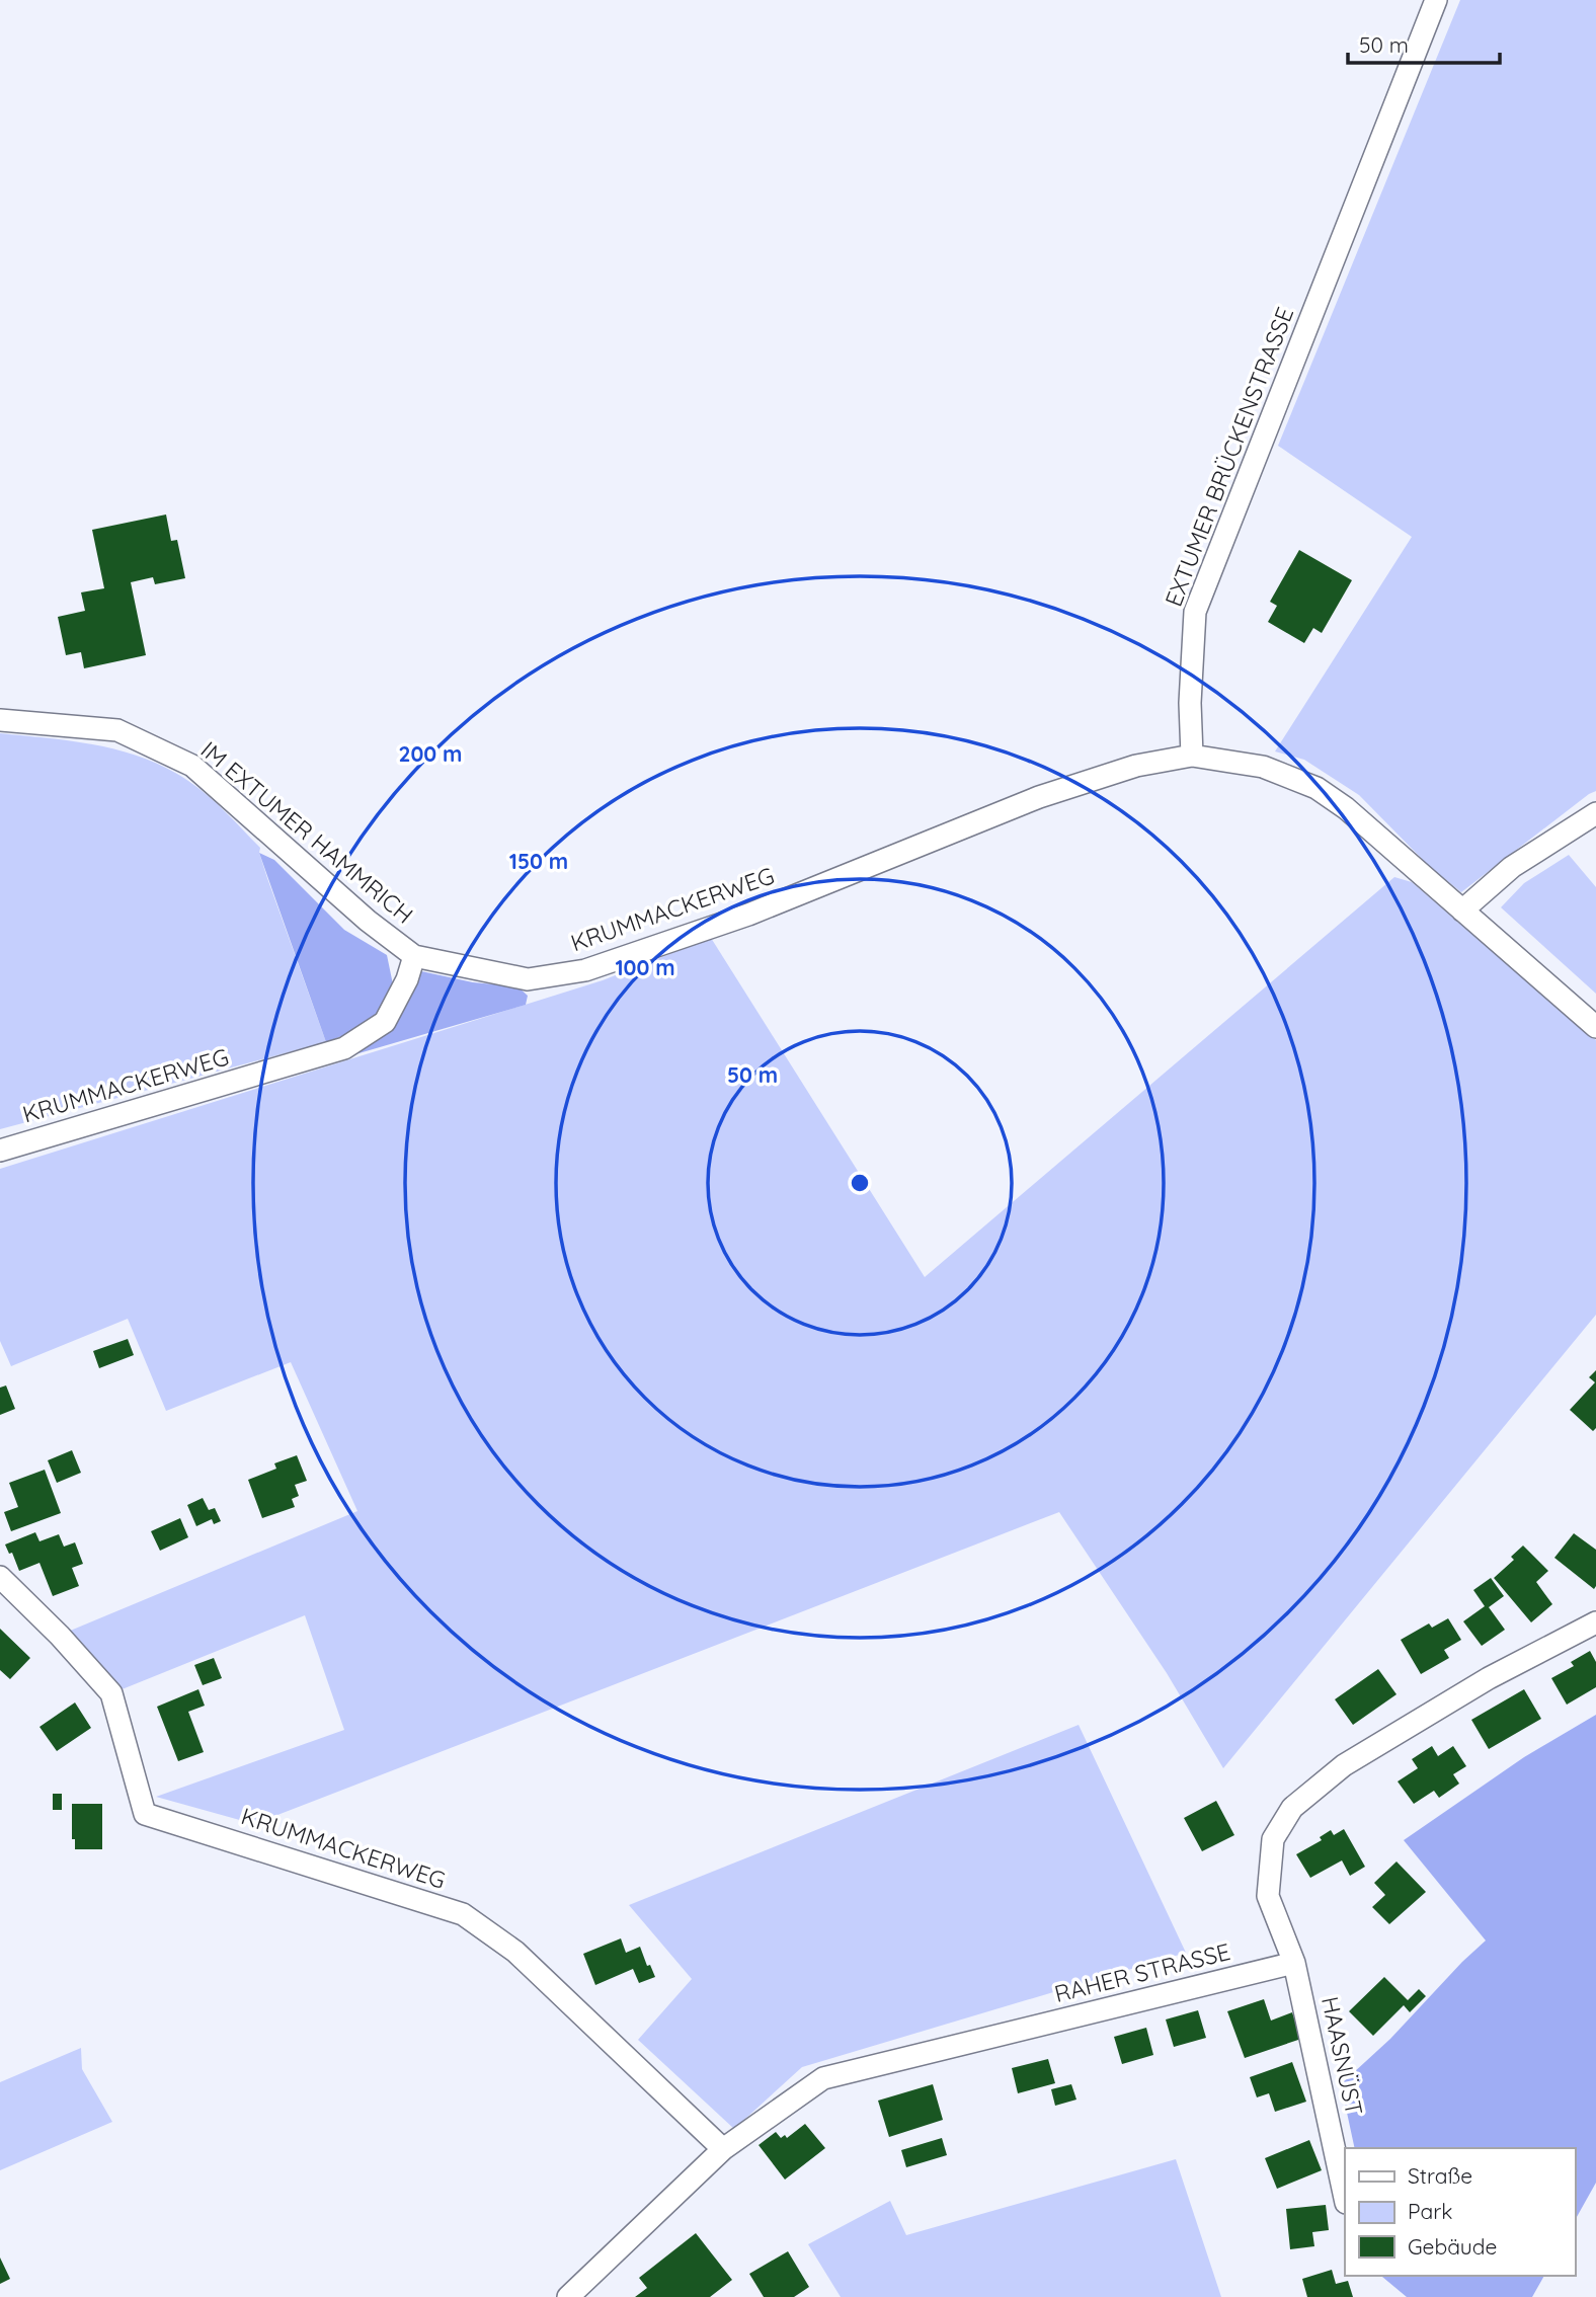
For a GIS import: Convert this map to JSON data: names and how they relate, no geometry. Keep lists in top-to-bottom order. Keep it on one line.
{"streets":{"street":["EXTUMER BRÜCKENSTRASSE","IM EXTUMER HAMMRICH","KRUMMACKERWEG","RAHER STRASSE","HAASNÜST"]},"crossings":[["EXTUMER BRÜCKENSTRASSE","KRUMMACKERWEG"],["IM EXTUMER HAMMRICH","KRUMMACKERWEG"],["KRUMMACKERWEG","RAHER STRASSE"],["RAHER STRASSE","HAASNÜST"]],"legend":["Straße","Park","Gebäude"],"scale_bar":"50 m","rings":["200 m","150 m","100 m","50 m"]}
